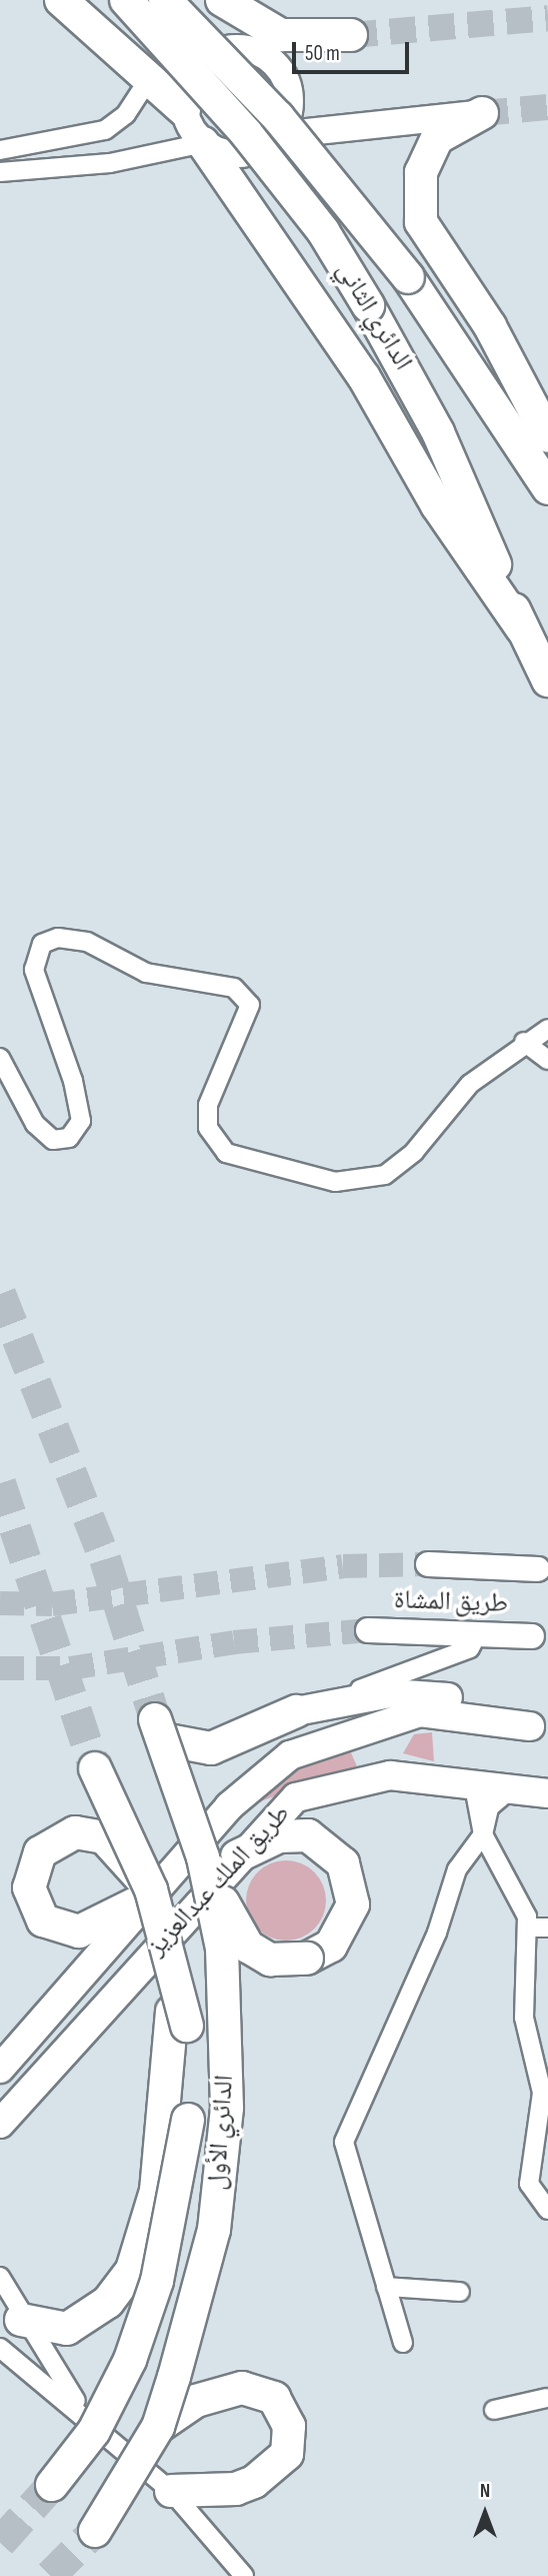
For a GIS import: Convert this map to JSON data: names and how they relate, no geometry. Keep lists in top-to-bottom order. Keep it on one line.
{"streets":{"highway":["الدائري الثاني","طريق الملك عبدالعزيز","الدائري الأول"],"main road":["طريق المشاة"]},"crossings":[["طريق الملك عبدالعزيز","الدائري الأول"]],"scale_bar":"50 m","north":"top"}
